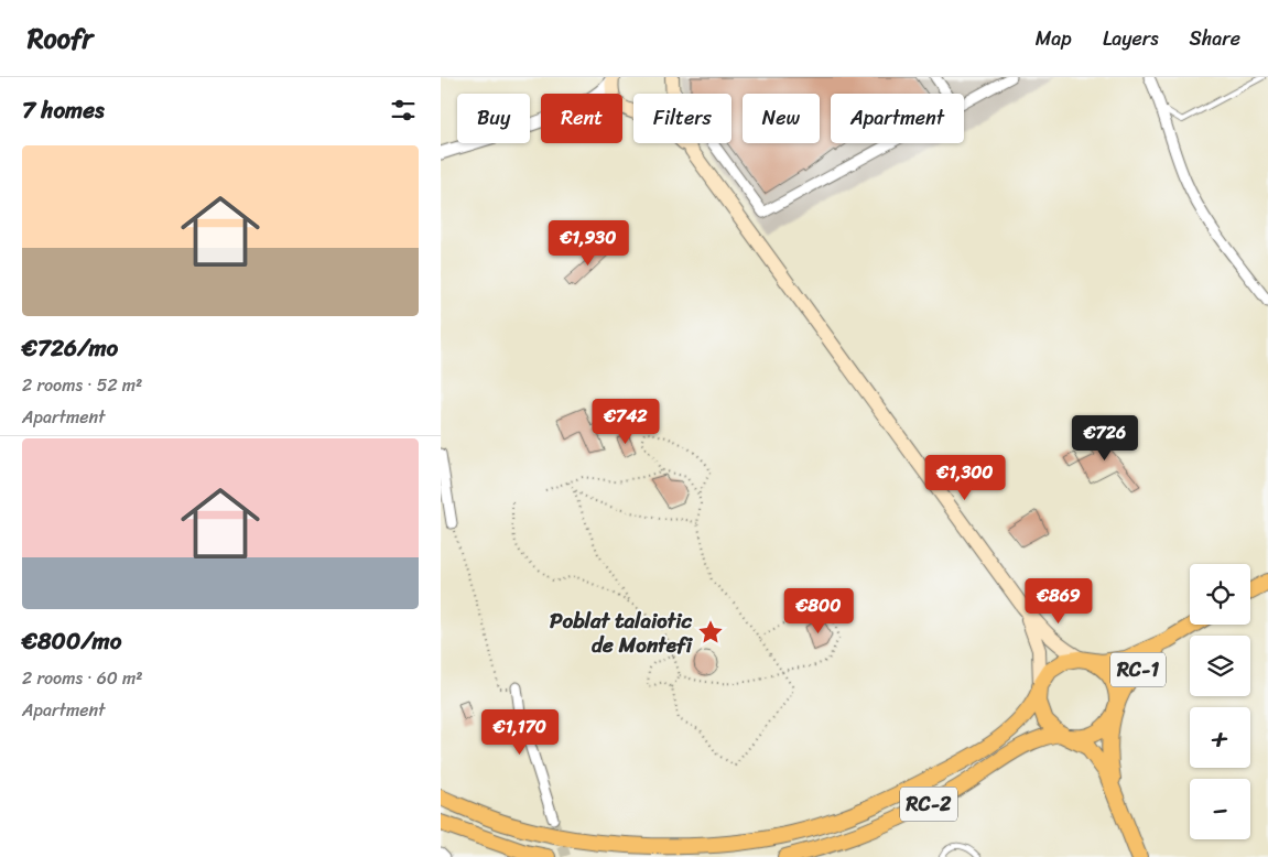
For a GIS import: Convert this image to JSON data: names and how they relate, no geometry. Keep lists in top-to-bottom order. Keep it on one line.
{"streets":{"main road":["RC-1","RC-2"]},"crossings":[["RC-1","RC-2"]],"places":{"place":["Poblat talaiotic de Montefi"]},"page":{"header":"Roofr","nav":["Map","Layers","Share"],"heading":"7 homes","chip":["Buy","Rent","Filters","New","Apartment"],"list":[{"name":"€726/mo","note":"2 rooms · 52 m² · Apartment"},{"name":"€800/mo","note":"2 rooms · 60 m² · Apartment"}],"price":["€1,930","€742","€726","€1,300","€869","€800","€1,170"],"map_buttons":["+","−"]}}
